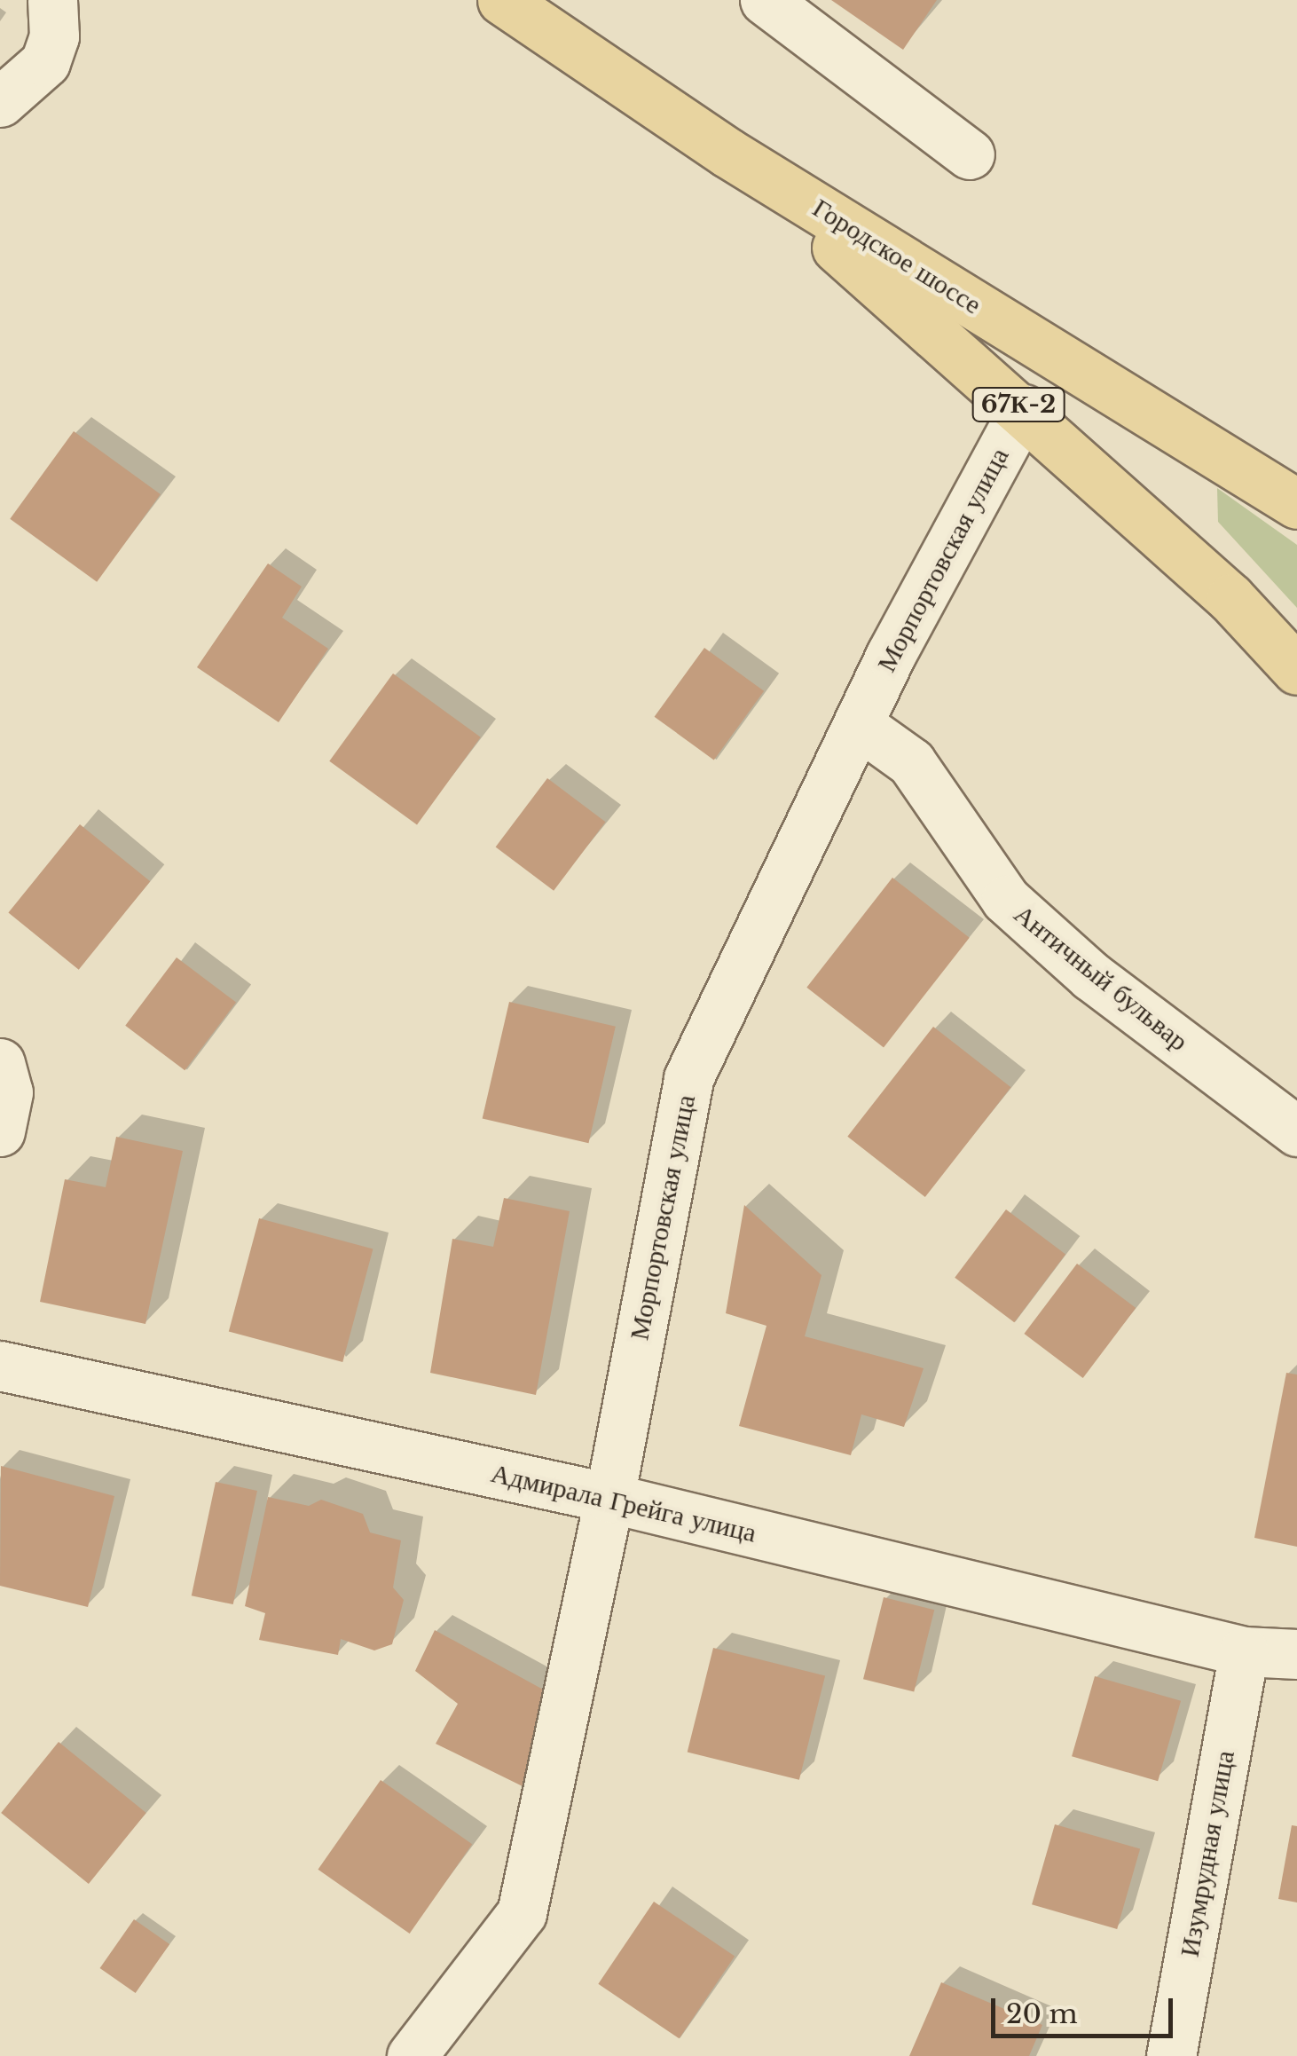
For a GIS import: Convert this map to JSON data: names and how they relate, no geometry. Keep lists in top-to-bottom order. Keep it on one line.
{"streets":{"main road":["Городское шоссе","67К-2"],"street":["Морпортовская улица","Античный бульвар","Адмирала Грейга улица","Изумрудная улица"]},"crossings":[["Городское шоссе","67К-2"],["67К-2","Морпортовская улица"],["Морпортовская улица","Античный бульвар"],["Морпортовская улица","Адмирала Грейга улица"],["Адмирала Грейга улица","Изумрудная улица"]],"scale_bar":"20 m"}
